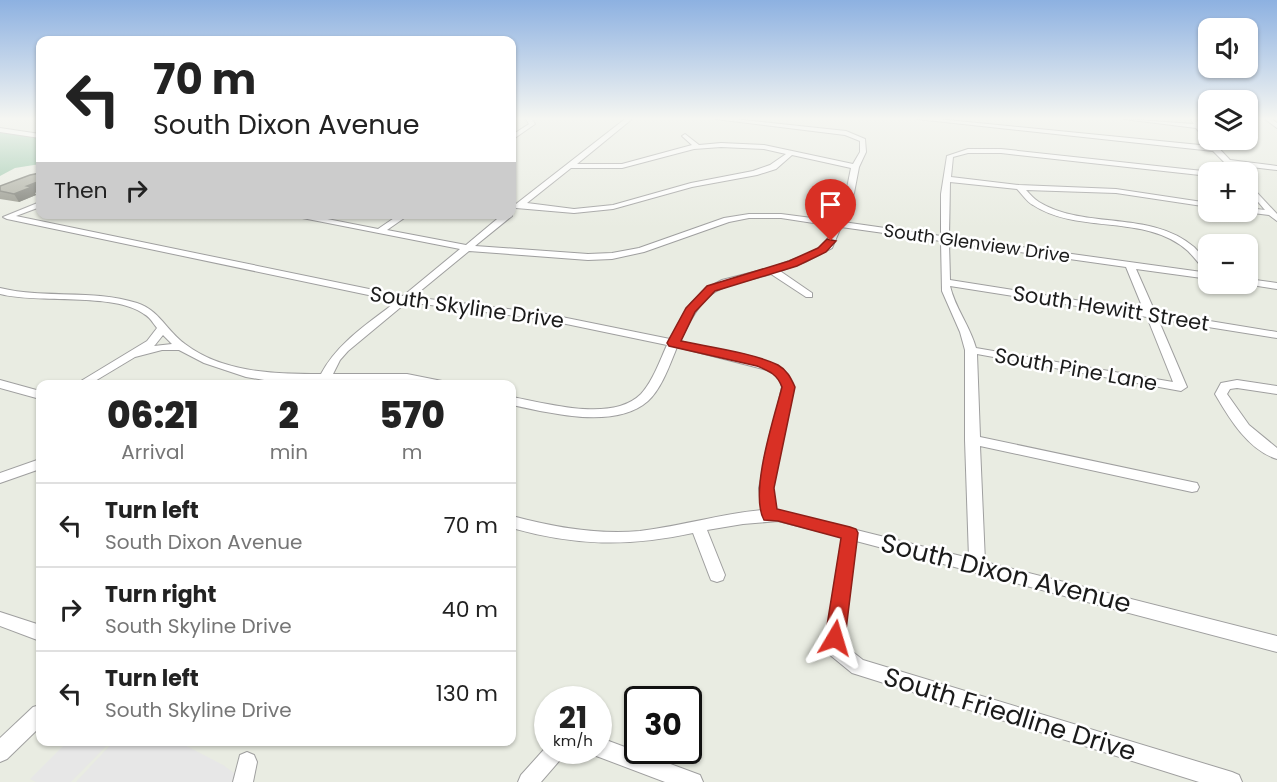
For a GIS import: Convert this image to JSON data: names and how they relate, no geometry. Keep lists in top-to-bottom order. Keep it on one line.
{"streets":{"street":["South Glenview Drive","South Skyline Drive","South Hewitt Street","South Pine Lane","South Dixon Avenue","South Friedline Drive"]},"crossings":[["South Skyline Drive","South Dixon Avenue"],["South Hewitt Street","South Pine Lane"],["South Dixon Avenue","South Friedline Drive"]],"page":{"map_buttons":["+","−"],"turn":["70 m","South Dixon Avenue"],"then":"Then","eta":["06:21","Arrival","2","min","570","m"],"list":[{"name":"Turn left","note":"South Dixon Avenue","value":"70 m"},{"name":"Turn right","note":"South Skyline Drive","value":"40 m"},{"name":"Turn left","note":"South Skyline Drive","value":"130 m"}],"speed":"21 km/h","limit":"30"}}
